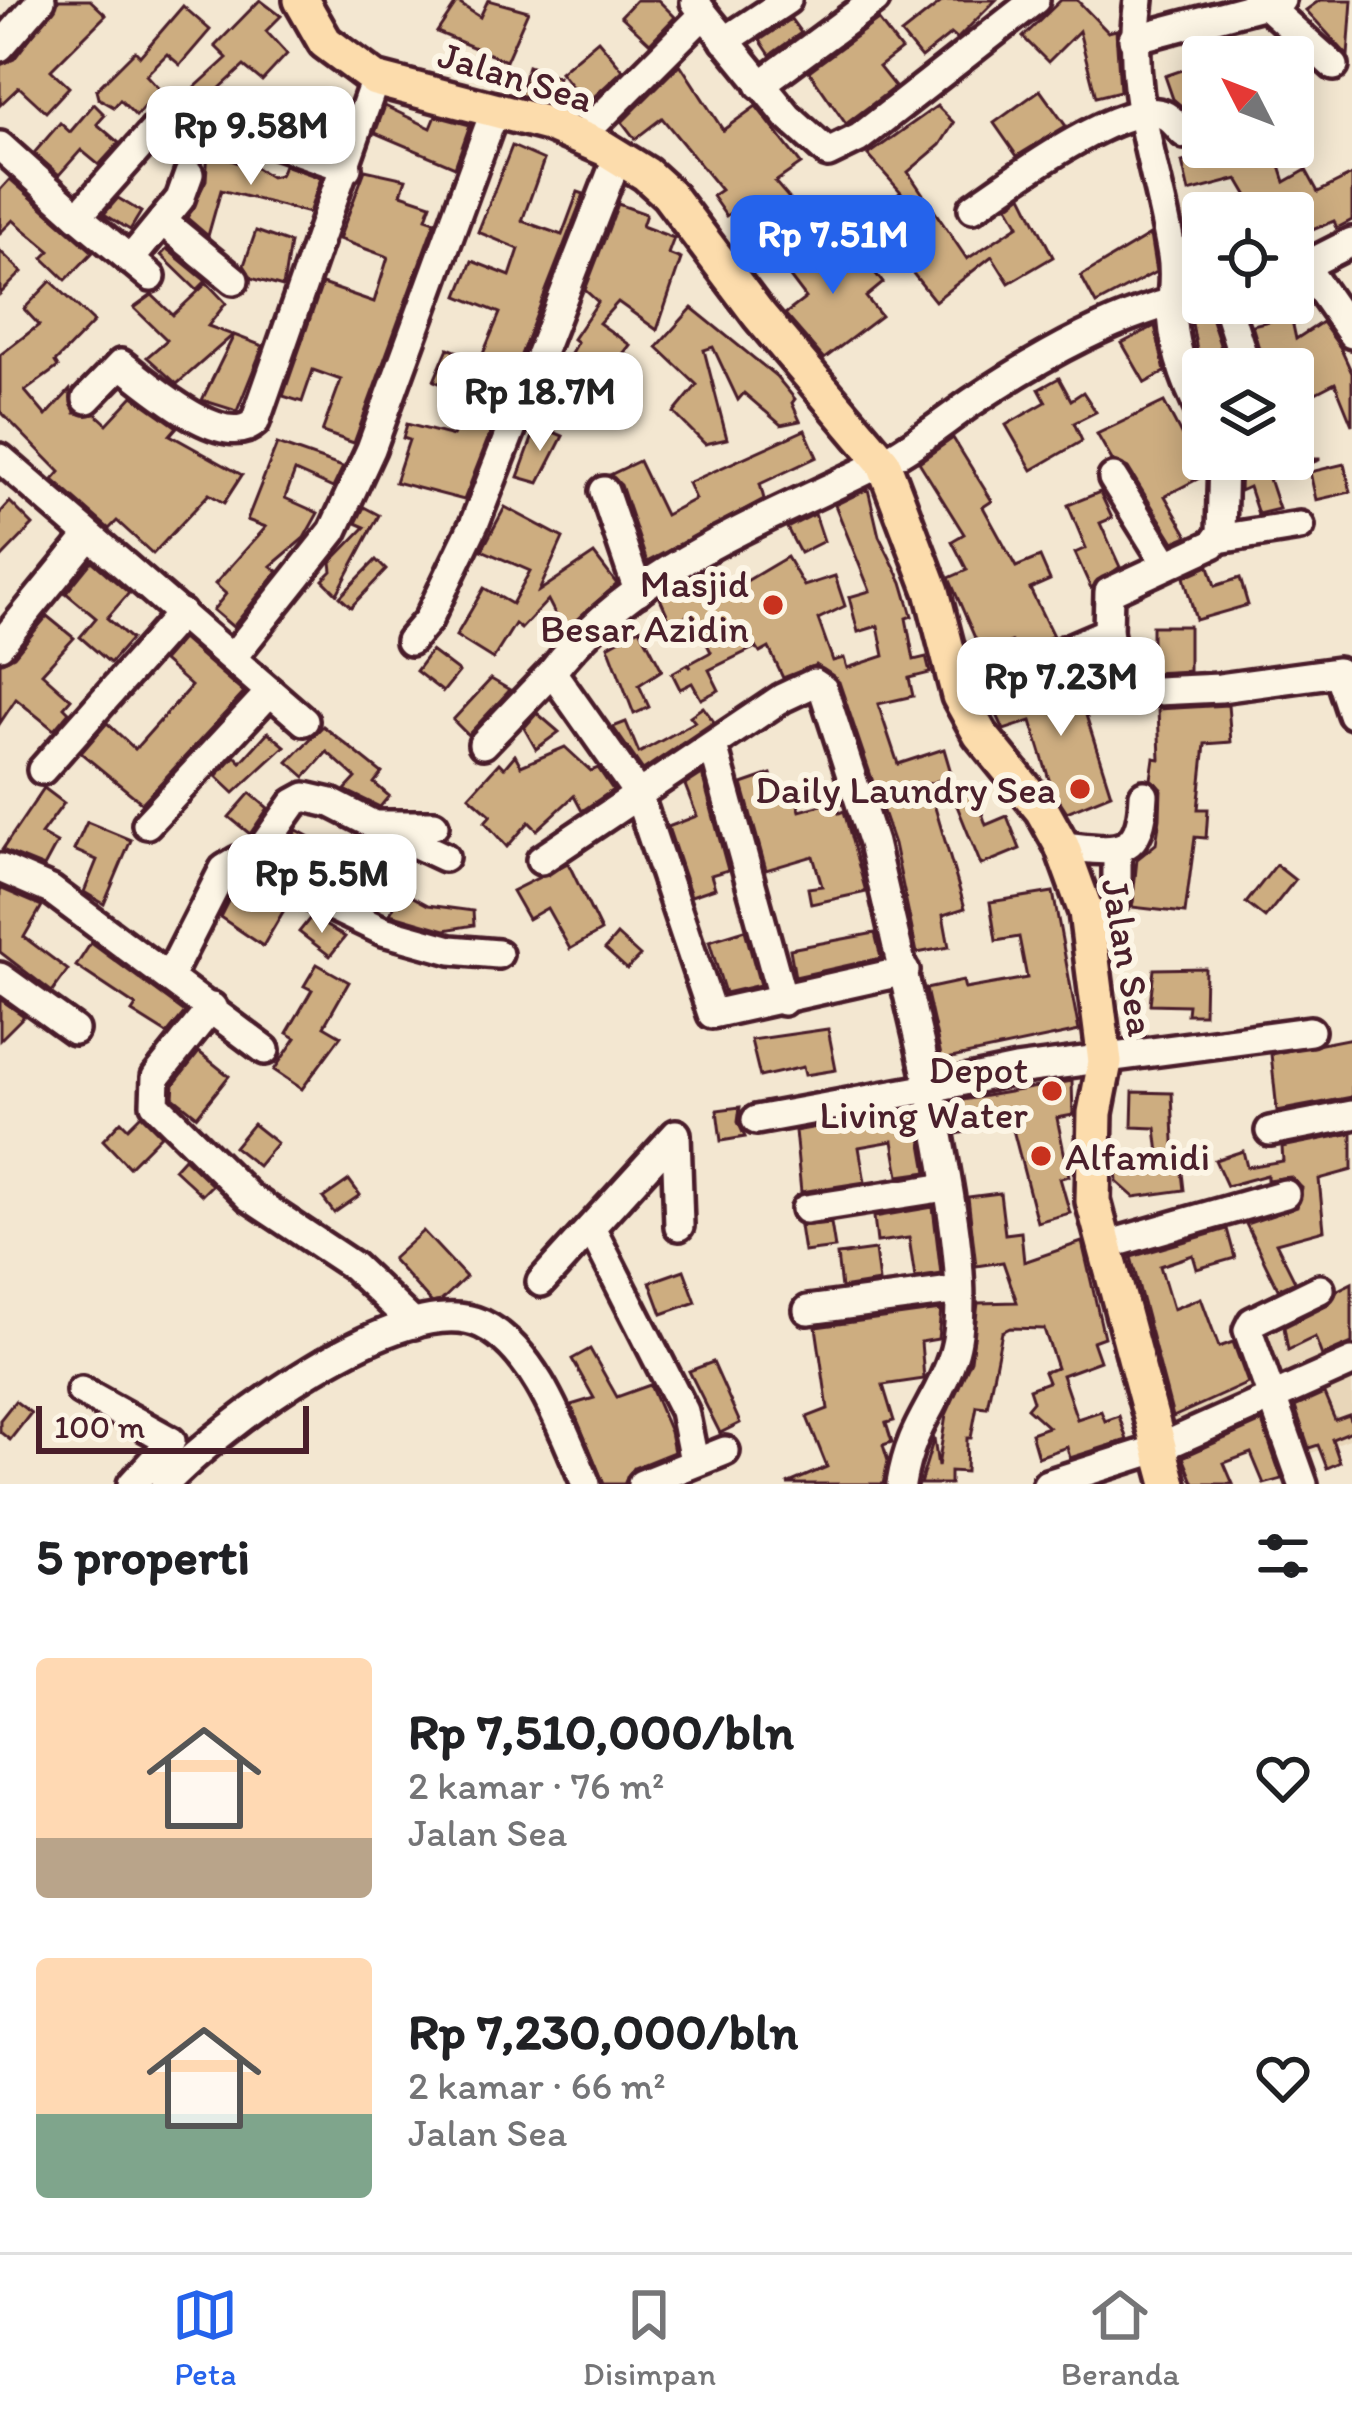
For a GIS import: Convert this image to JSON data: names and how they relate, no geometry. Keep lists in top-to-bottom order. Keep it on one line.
{"streets":{"main road":["Jalan Sea"]},"places":["Masjid Besar Azidin","Daily Laundry Sea","Depot Living Water","Alfamidi"],"scale_bar":"100 m","north":"top left","page":{"price":["Rp 9.58M","Rp 7.51M","Rp 18.7M","Rp 7.23M","Rp 5.5M"],"scale":"100 m","heading":"5 properti","list":[{"name":"Rp 7,510,000/bln","note":"2 kamar · 76 m² · Jalan Sea"},{"name":"Rp 7,230,000/bln","note":"2 kamar · 66 m² · Jalan Sea"}],"tabs":["Peta","Disimpan","Beranda"]}}
